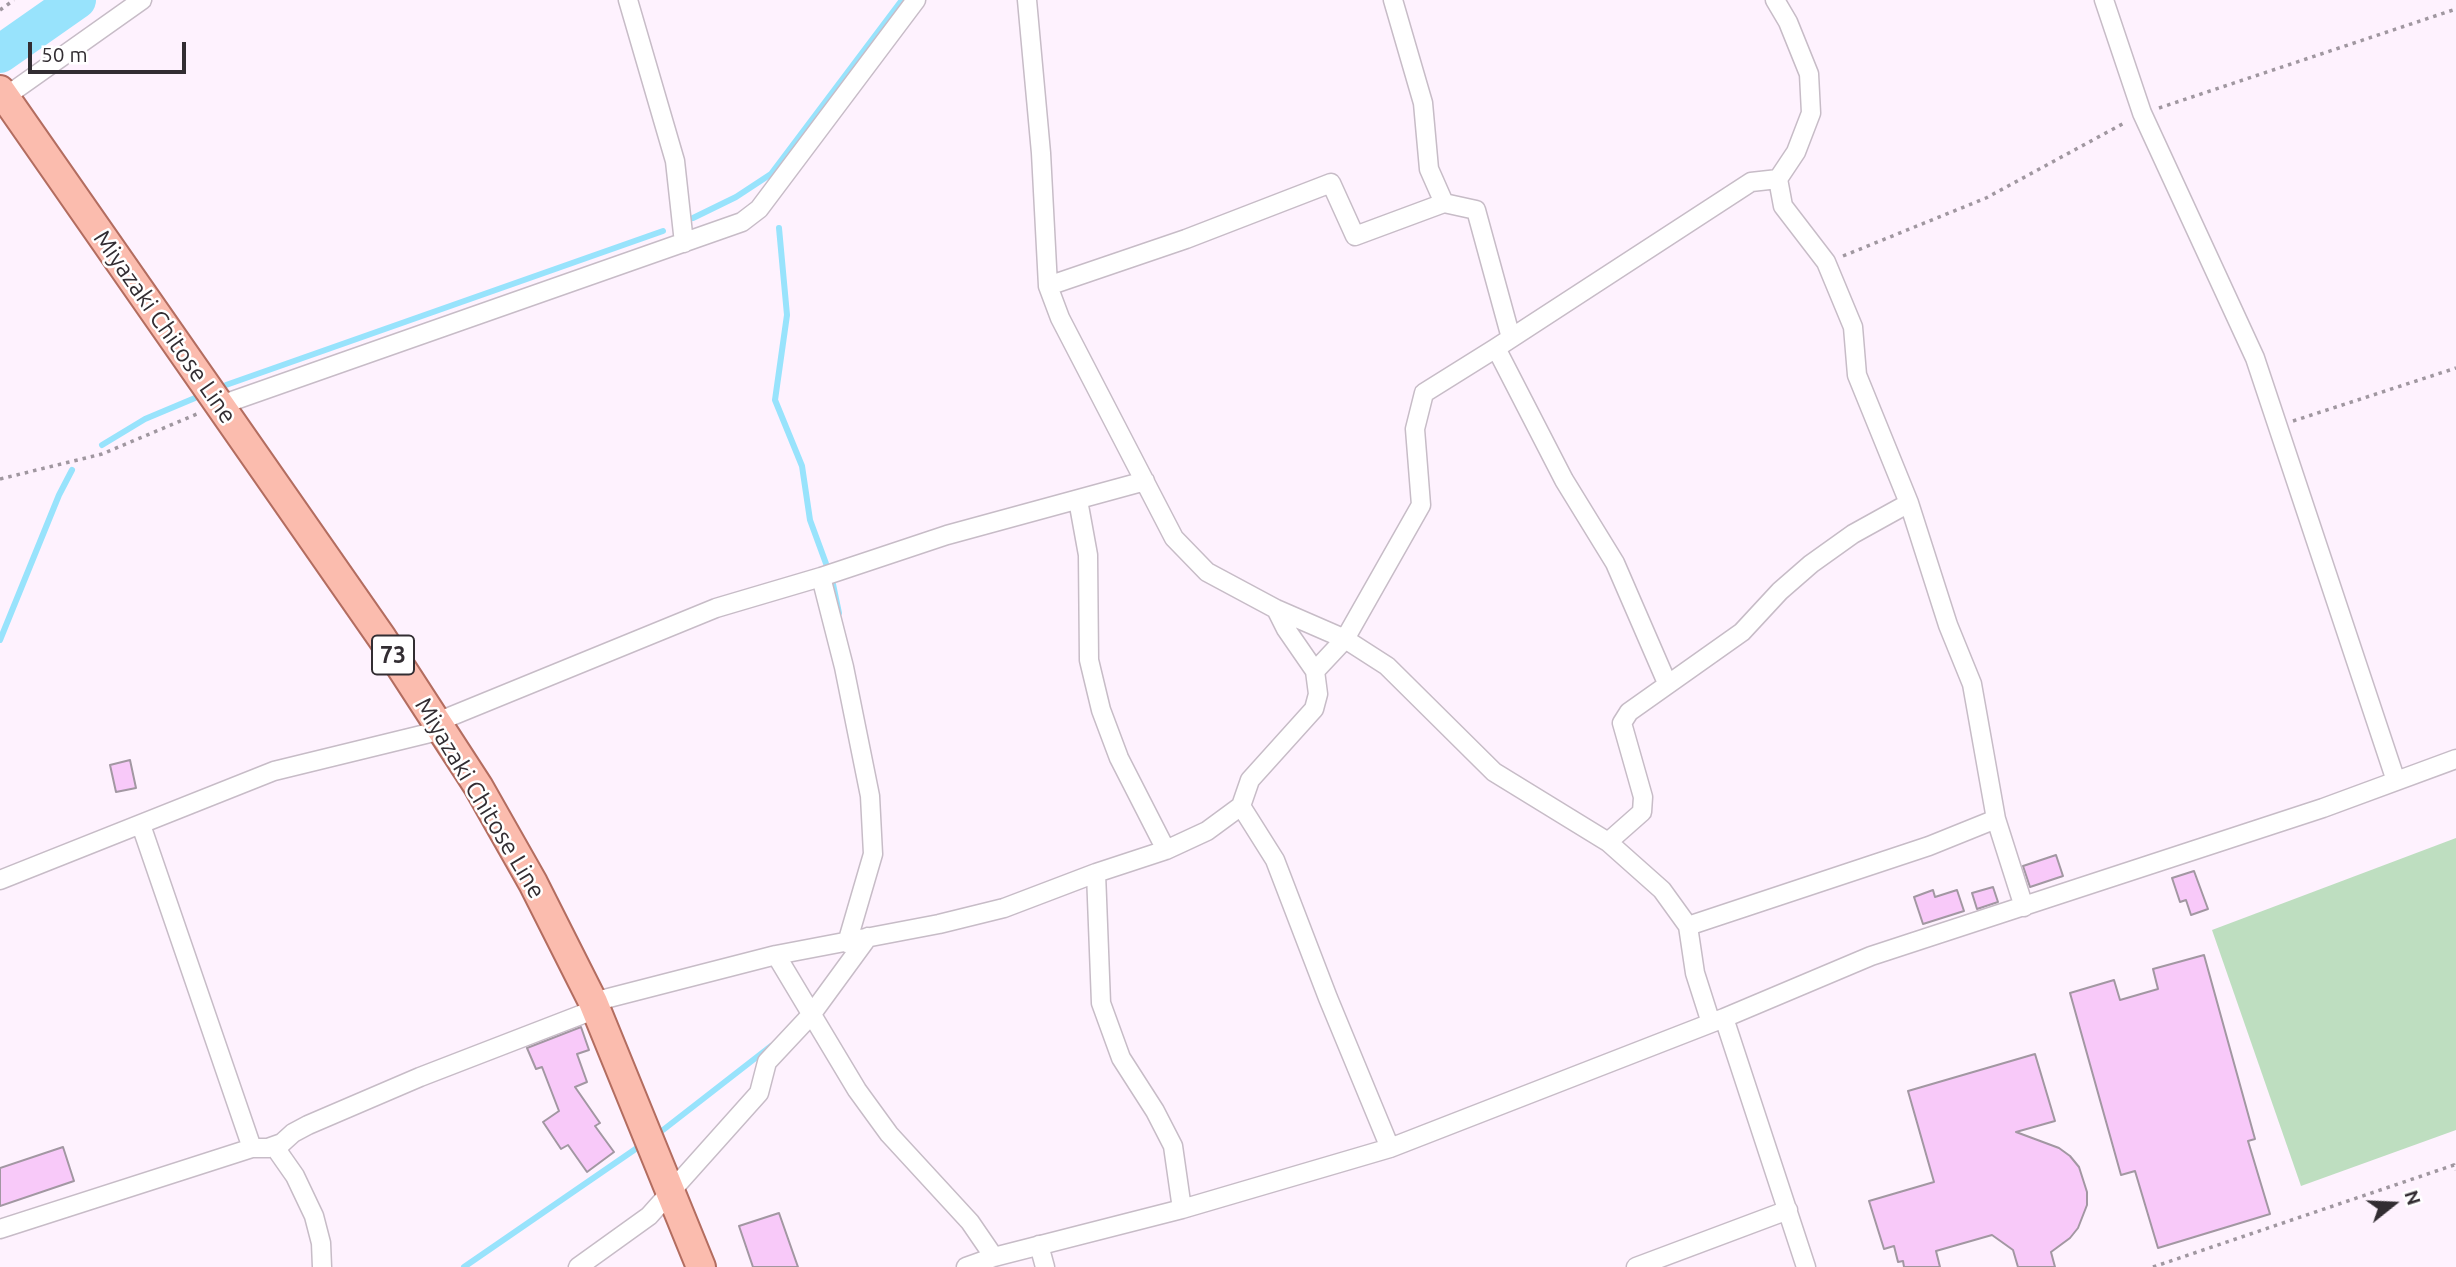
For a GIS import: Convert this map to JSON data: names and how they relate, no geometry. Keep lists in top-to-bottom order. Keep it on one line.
{"streets":{"main road":["Miyazaki Chitose Line","73"]},"scale_bar":"50 m","north":"right"}
